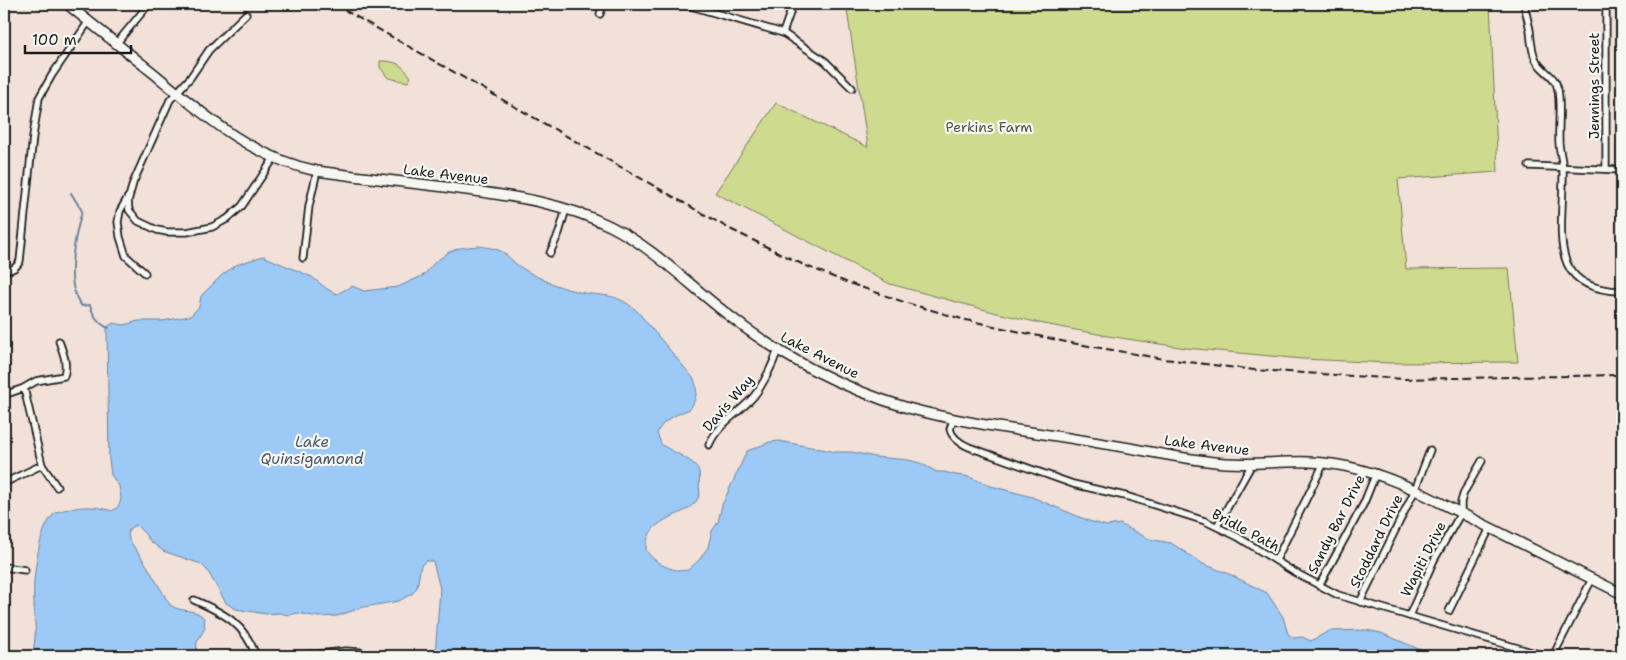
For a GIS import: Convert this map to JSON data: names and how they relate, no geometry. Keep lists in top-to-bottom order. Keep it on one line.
{"streets":{"main road":["Lake Avenue"],"street":["Jennings Street","Davis Way","Sandy Bar Drive","Bridle Path","Stoddard Drive","Wapiti Drive"]},"crossings":[["Lake Avenue","Davis Way"],["Lake Avenue","Sandy Bar Drive"],["Lake Avenue","Bridle Path"],["Lake Avenue","Stoddard Drive"],["Lake Avenue","Wapiti Drive"],["Sandy Bar Drive","Bridle Path"],["Bridle Path","Stoddard Drive"],["Bridle Path","Wapiti Drive"]],"water":["Lake Quinsigamond"],"parks":["Perkins Farm"],"scale_bar":"100 m"}
